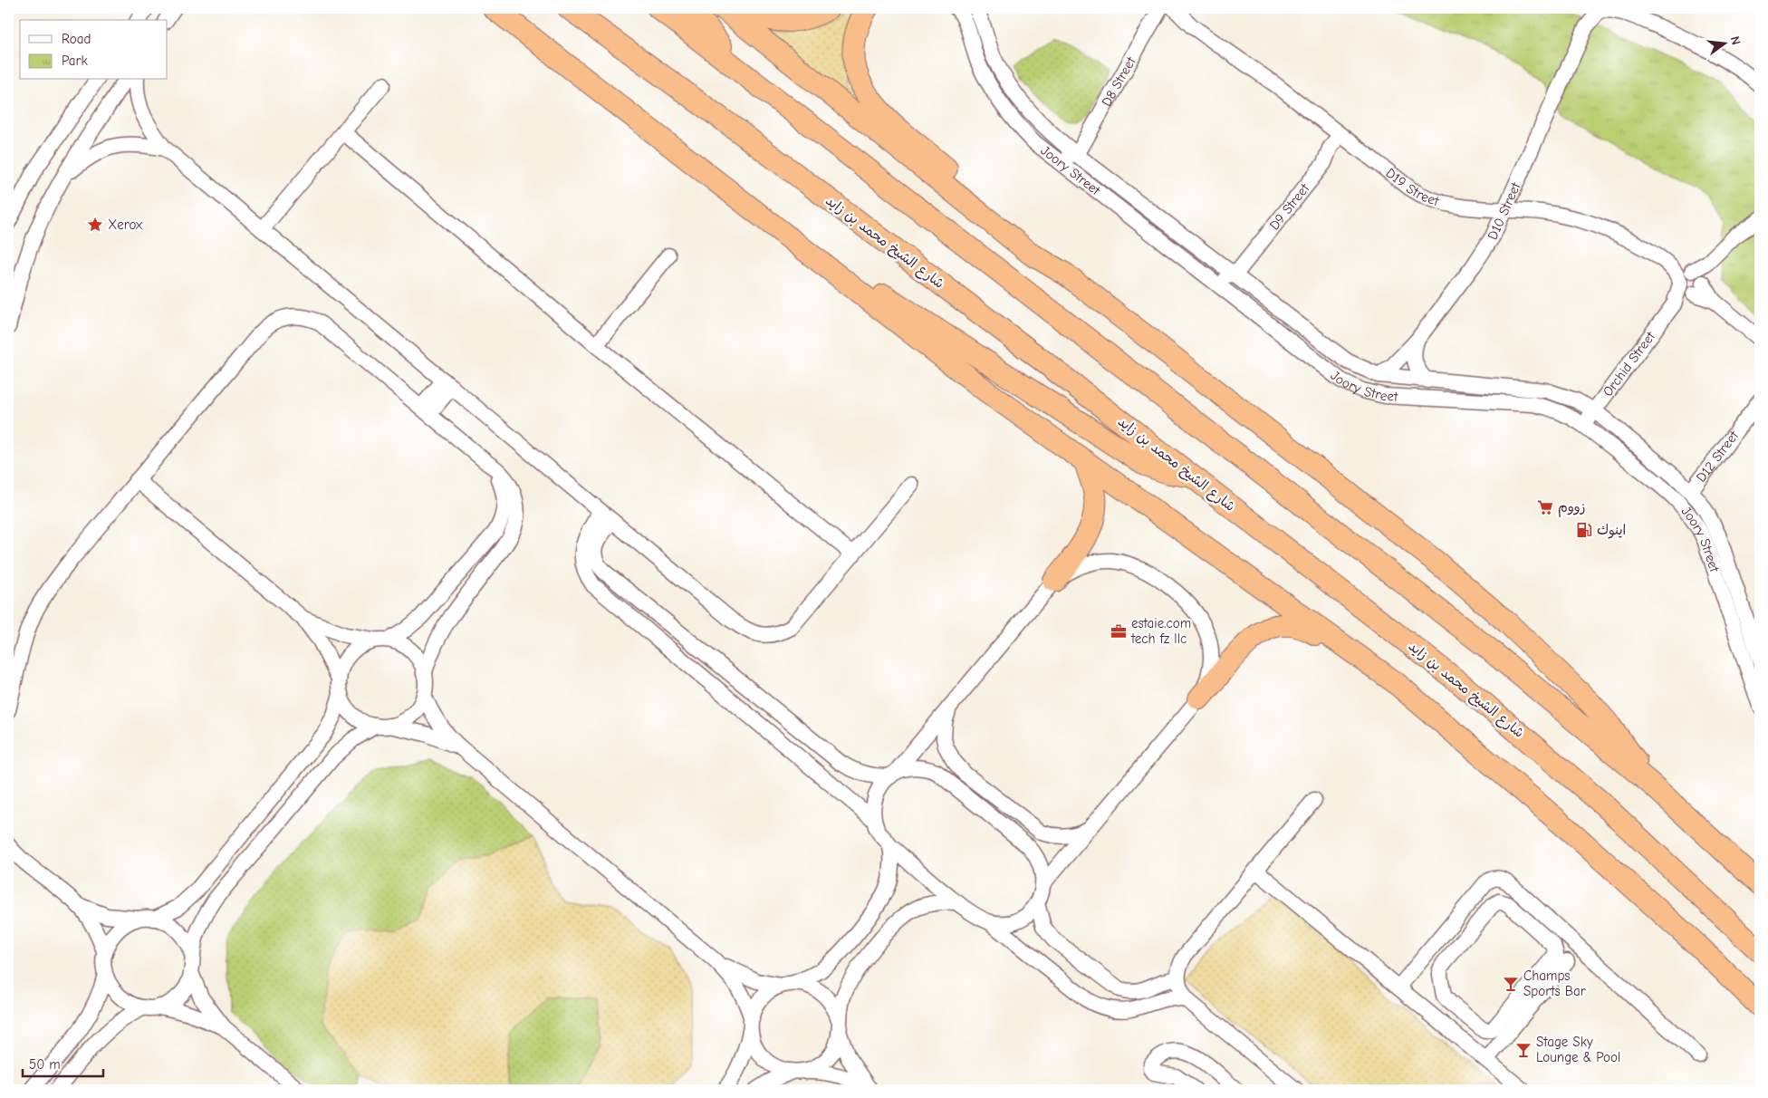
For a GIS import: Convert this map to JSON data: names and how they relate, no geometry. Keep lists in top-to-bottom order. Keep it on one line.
{"streets":{"highway":["شارع الشيخ محمد بن زايد"],"street":["D8 Street","Joory Street","D19 Street","D9 Street","D10 Street","Orchid Street","D12 Street"]},"crossings":[["D8 Street","Joory Street"],["D8 Street","D19 Street"],["Joory Street","D9 Street"],["Joory Street","D10 Street"],["Joory Street","Orchid Street"],["Joory Street","D12 Street"],["D19 Street","D9 Street"],["D19 Street","D10 Street"],["D19 Street","Orchid Street"]],"places":{"place":["Xerox"],"supermarket":["زووم"],"fuel station":["اينوك"],"office":["estaie.com tech fz llc"],"bar":["Champs Sports Bar","Stage Sky Lounge & Pool"]},"legend":["Road","Park"],"scale_bar":"50 m","north":"right"}
